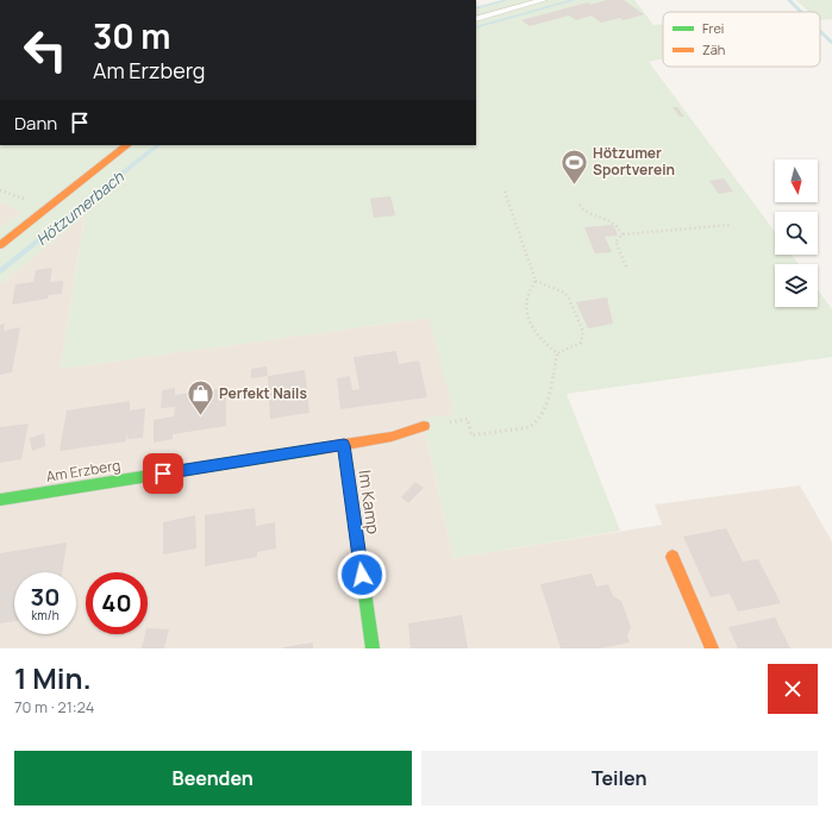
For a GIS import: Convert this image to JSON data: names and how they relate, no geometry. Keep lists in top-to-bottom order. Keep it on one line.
{"streets":{"street":["Am Erzberg","Im Kamp"]},"crossings":[["Am Erzberg","Im Kamp"]],"water":["Hötzumerbach"],"places":{"sports":["Hötzumer Sportverein"],"shop":["Perfekt Nails"]},"legend":["Frei","Zäh"],"north":"bottom","page":{"turn":["30 m","Am Erzberg"],"then":"Dann","speed":"30 km/h","limit":"40","heading":["1 Min.","70 m · 21:24"],"buttons":["Beenden","Teilen"]}}
